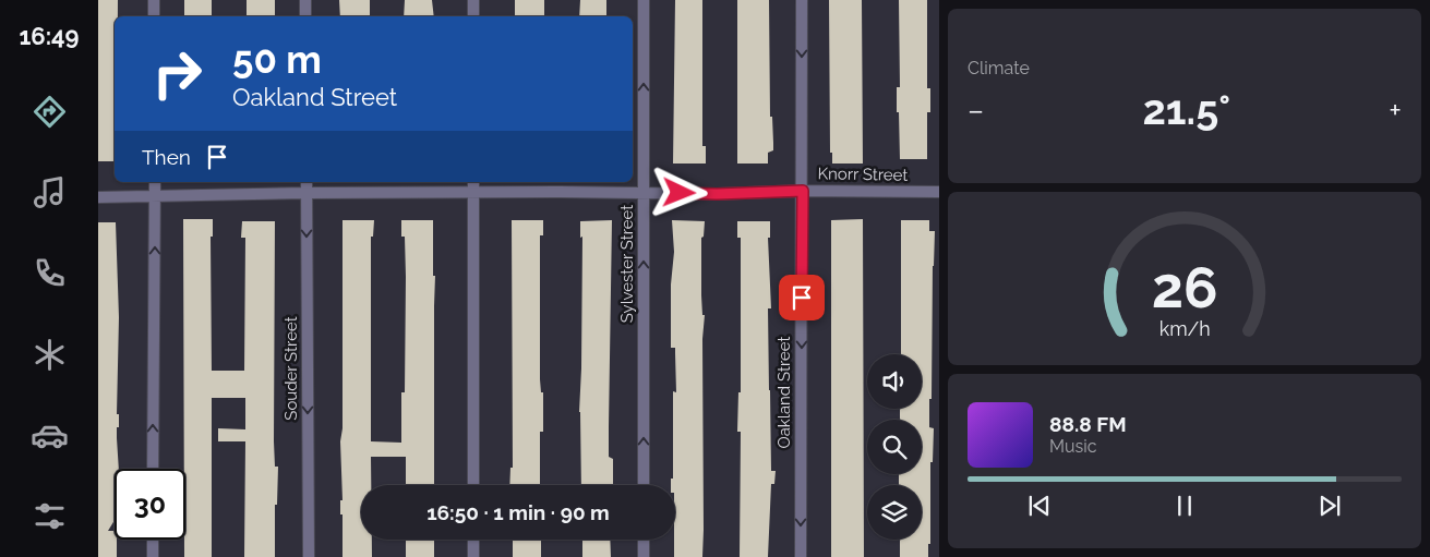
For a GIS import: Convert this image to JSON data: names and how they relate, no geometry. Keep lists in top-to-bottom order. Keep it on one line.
{"streets":{"street":["Knorr Street","Sylvester Street","Souder Street","Oakland Street"]},"crossings":[["Knorr Street","Sylvester Street"],["Knorr Street","Souder Street"],["Knorr Street","Oakland Street"]],"one_way":["Sylvester Street","Souder Street","Oakland Street"],"page":{"tabs":"16:49","tile":"Climate","turn":["50 m","Oakland Street"],"heat":["−","21.5°","+"],"then":"Then","song":["88.8 FM","Music"],"limit":"30","trip":"16:50 · 1 min · 90 m","gauge":["26","km/h"]}}
